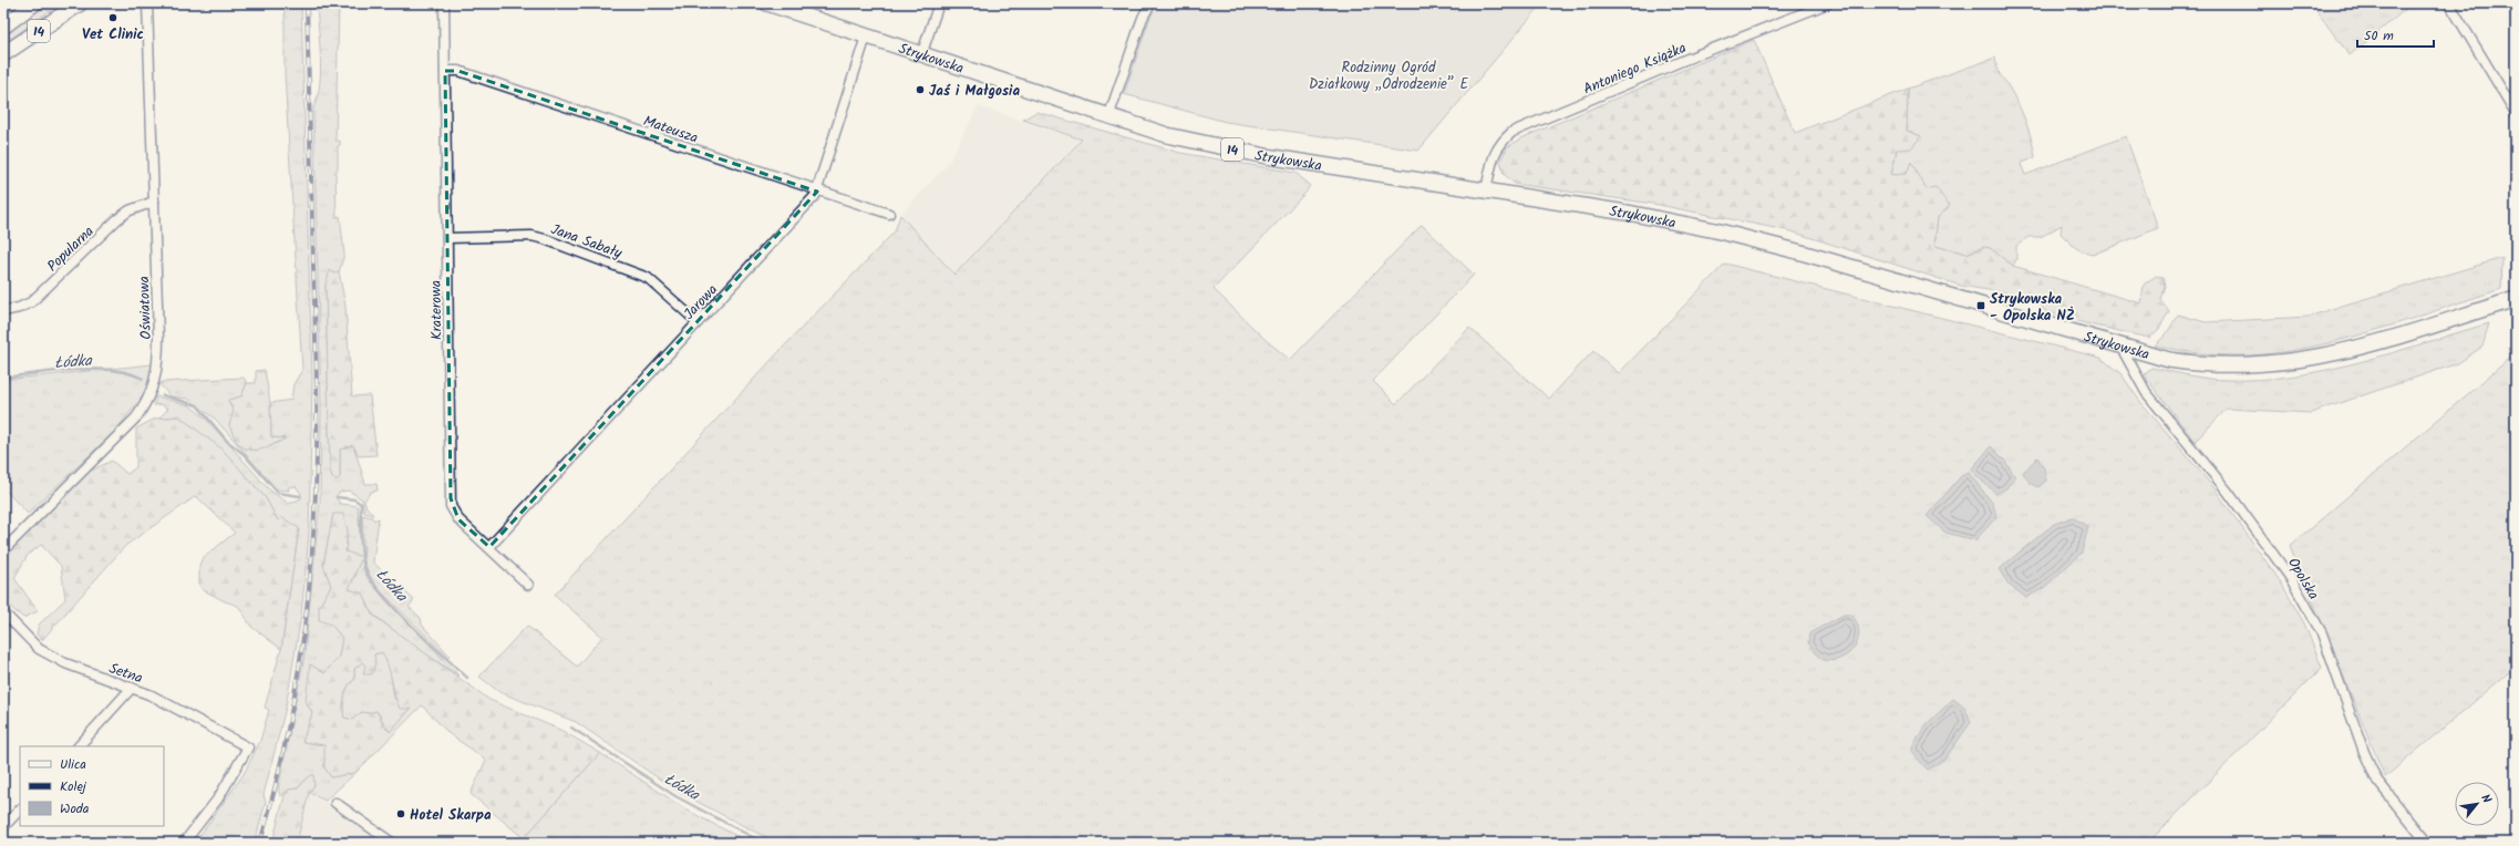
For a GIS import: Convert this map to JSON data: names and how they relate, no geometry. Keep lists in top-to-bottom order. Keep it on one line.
{"streets":{"main road":["14","Strykowska"],"street":["Antoniego Książka","Mateusza","Jana Sabały","Popularna","Jarowa","Oświatowa","Kraterowa","Opolska","Setna"]},"crossings":[["Strykowska","Antoniego Książka"],["Strykowska","Jarowa"],["Strykowska","Opolska"],["Mateusza","Jarowa"],["Mateusza","Kraterowa"],["Jana Sabały","Jarowa"],["Jana Sabały","Kraterowa"],["Popularna","Oświatowa"],["Jarowa","Kraterowa"]],"water":["Łódka"],"parks":["Rodzinny Ogród Działkowy „Odrodzenie” E"],"places":{"other":["Vet Clinic","Jaś i Małgosia","Hotel Skarpa"],"transit":["Strykowska - Opolska NŻ"]},"legend":["Ulica","Kolej","Woda"],"scale_bar":"50 m","north":"top right"}
